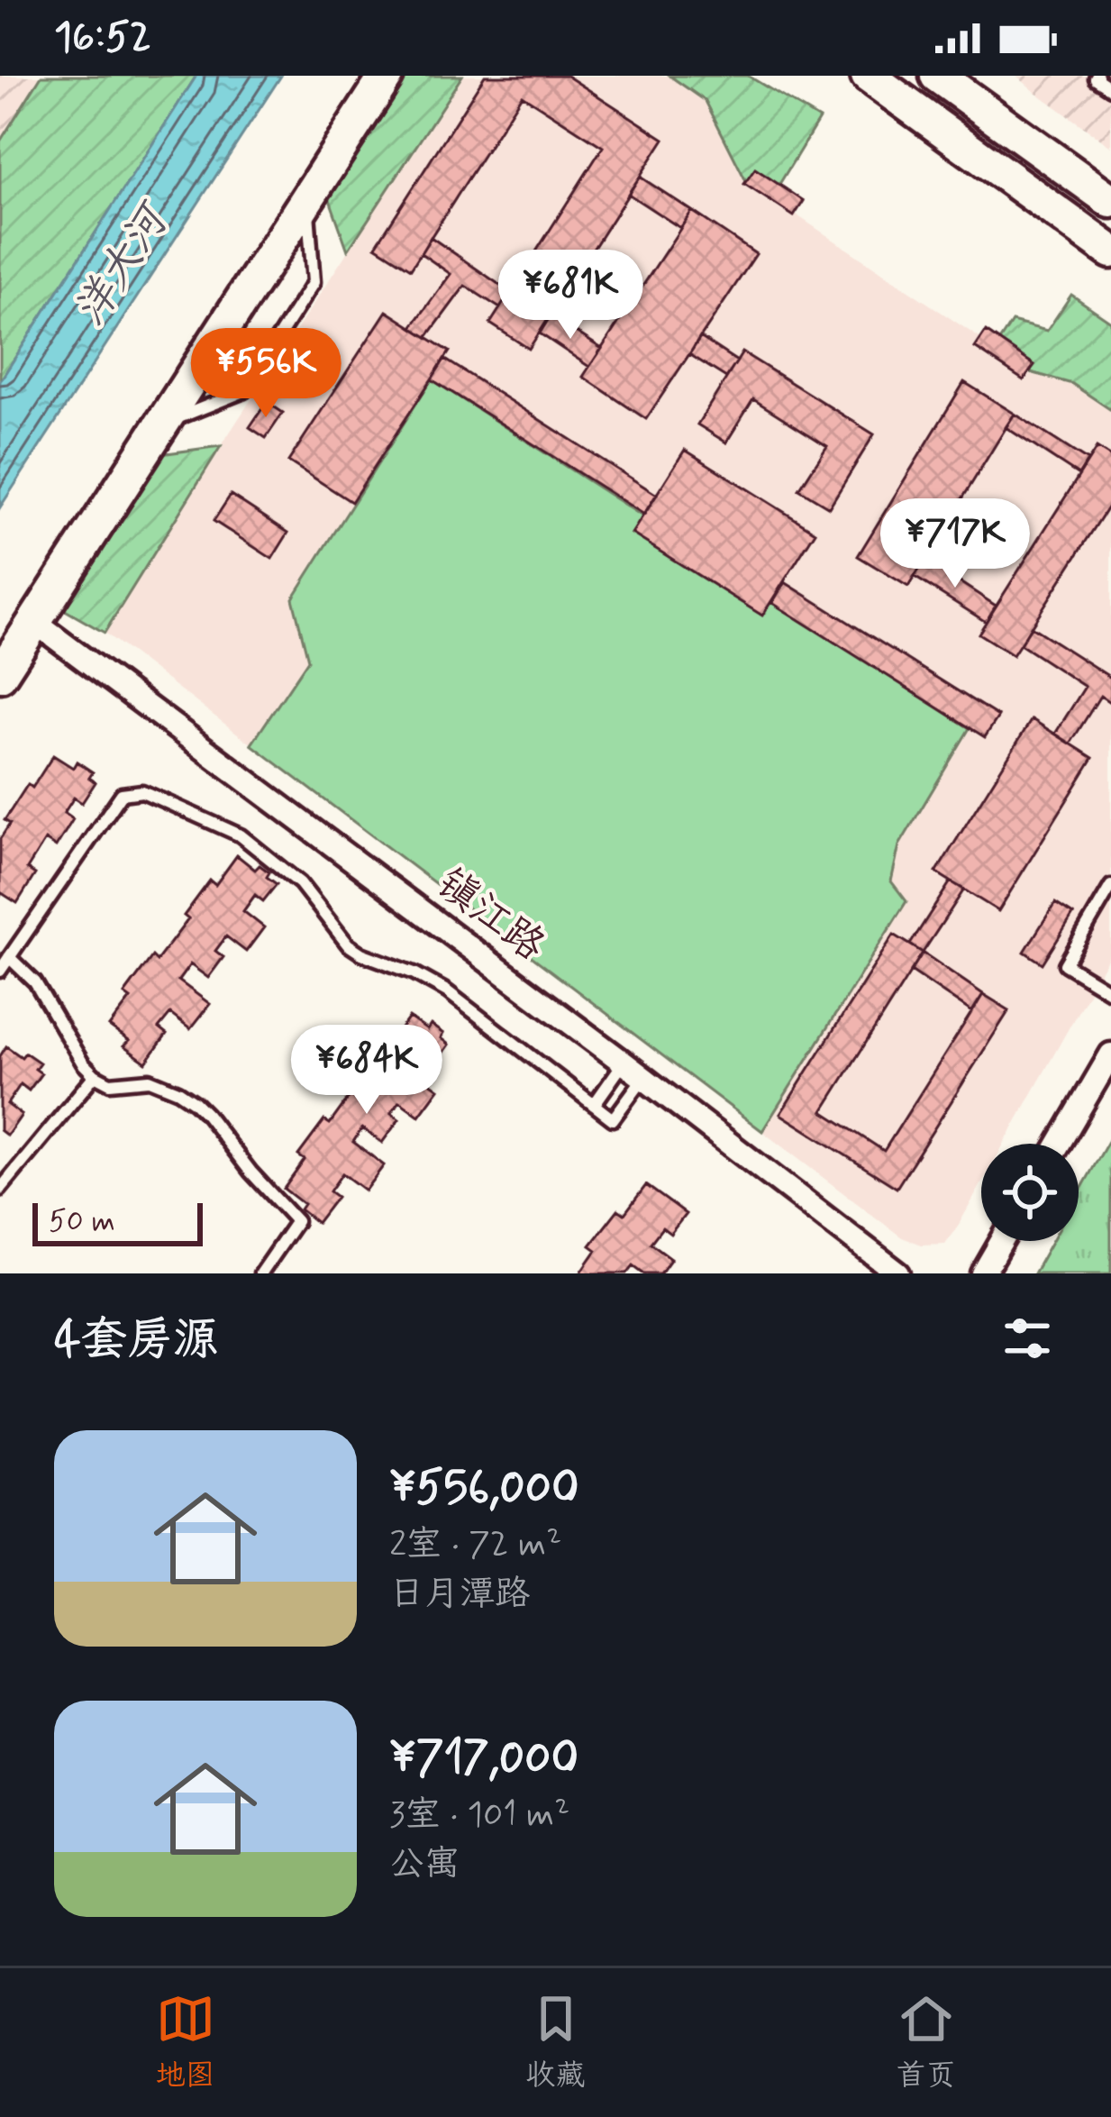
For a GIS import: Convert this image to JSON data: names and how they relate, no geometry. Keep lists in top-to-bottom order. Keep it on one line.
{"streets":{"street":["镇江路"]},"water":["洋大河"],"scale_bar":"50 m","page":{"status":"16:52","price":["¥681K","¥556K","¥717K","¥684K"],"scale":"50 m","heading":"4套房源","list":[{"name":"¥556,000","note":"2室 · 72 m² · 日月潭路"},{"name":"¥717,000","note":"3室 · 101 m² · 公寓"}],"tabs":["地图","收藏","首页"]}}
